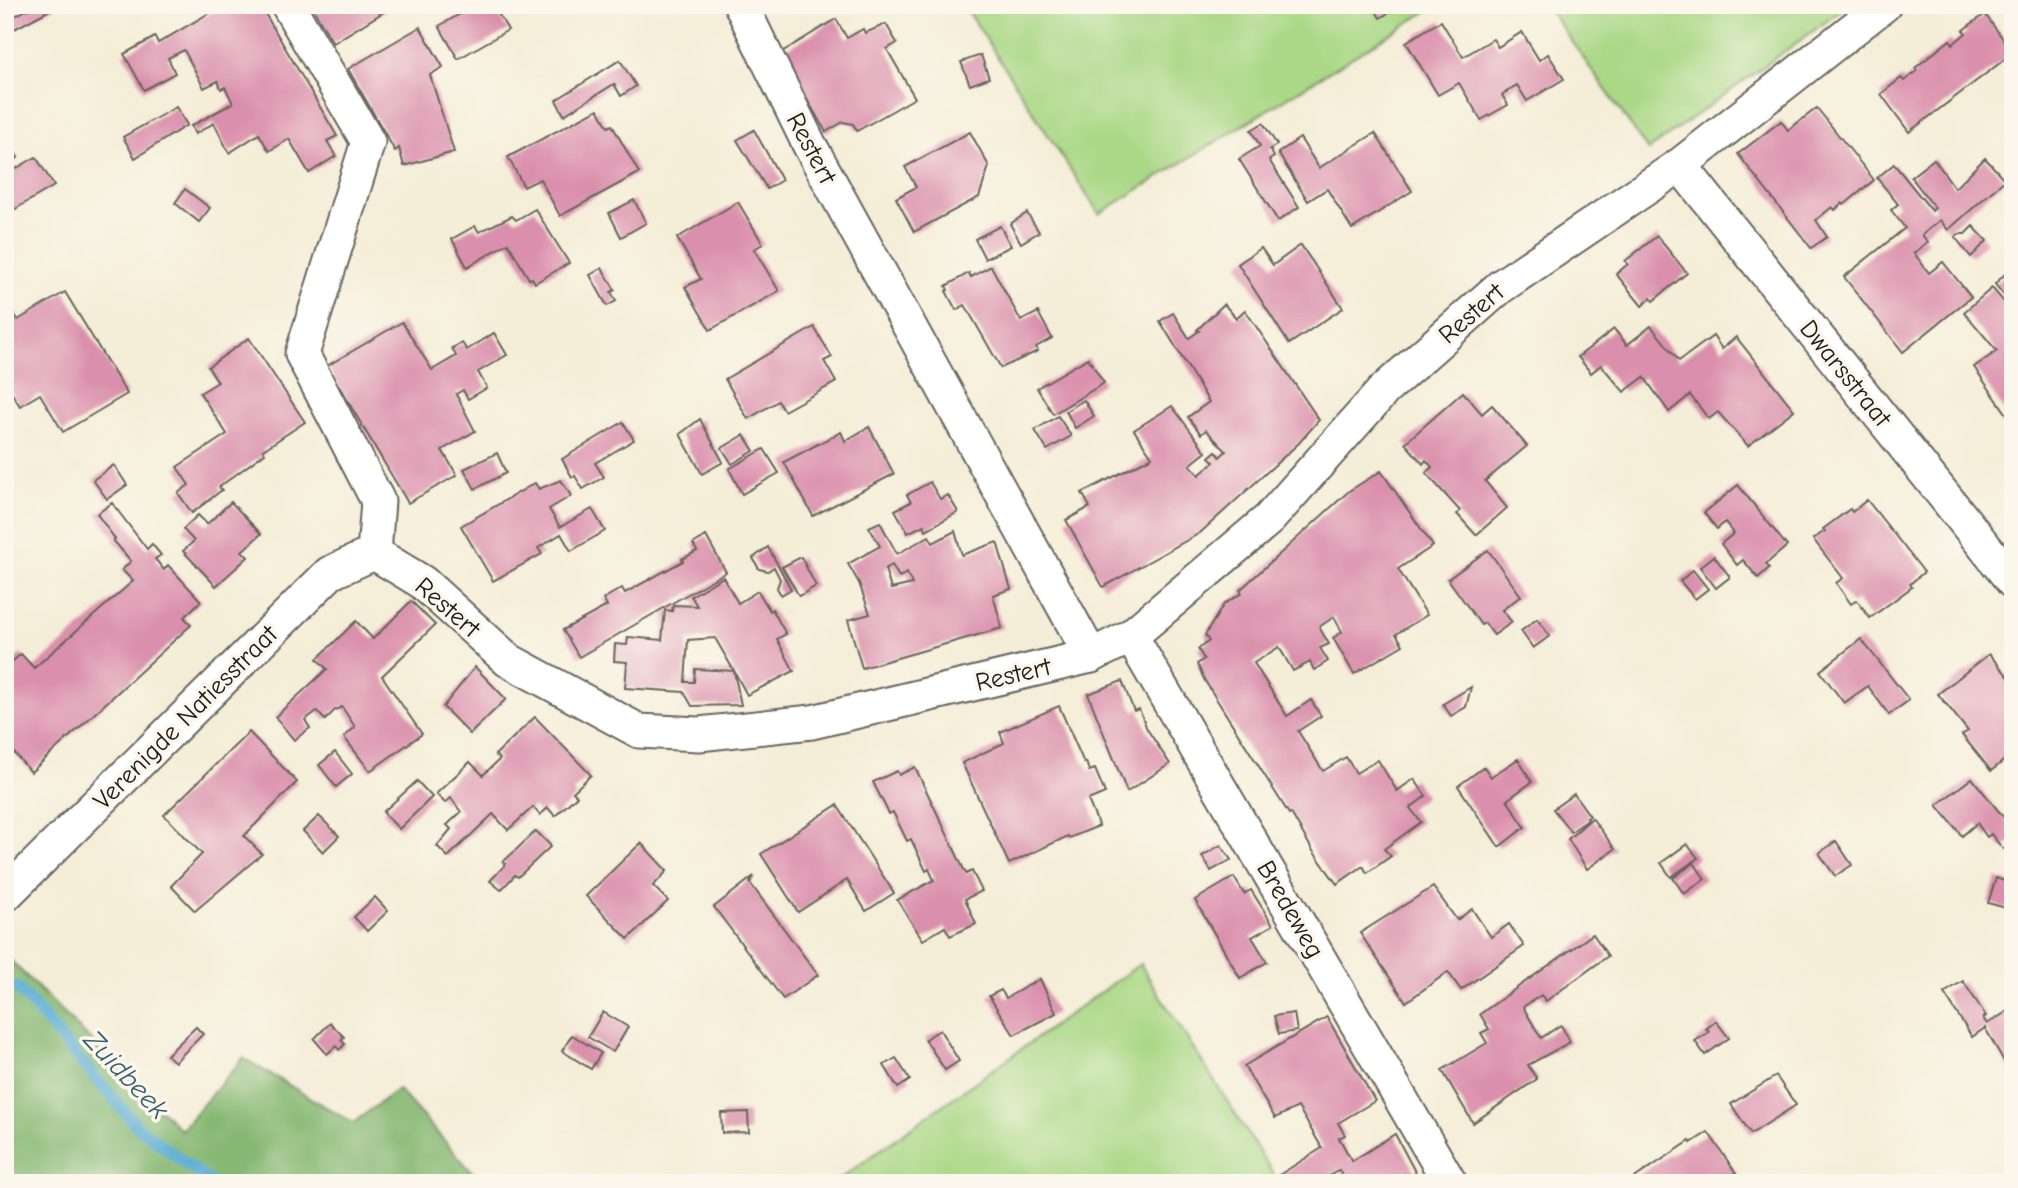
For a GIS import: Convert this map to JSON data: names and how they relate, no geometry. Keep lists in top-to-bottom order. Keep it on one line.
{"streets":{"street":["Restert","Dwarsstraat","Verenigde Natiesstraat","Bredeweg"]},"crossings":[["Restert","Dwarsstraat"],["Restert","Verenigde Natiesstraat"],["Restert","Bredeweg"]],"water":["Zuidbeek"]}
